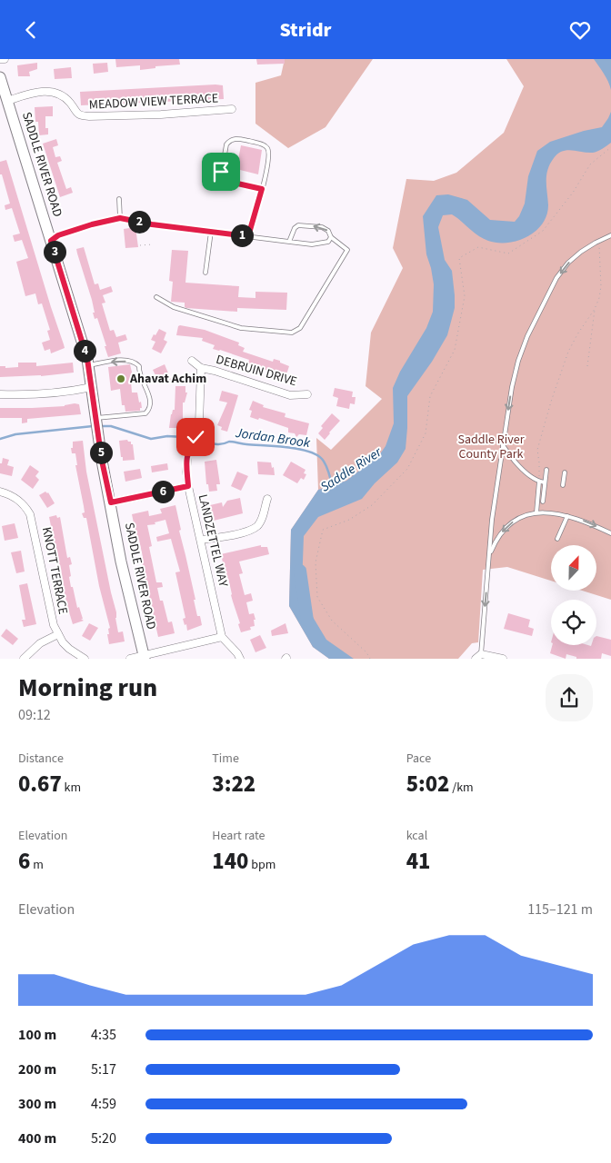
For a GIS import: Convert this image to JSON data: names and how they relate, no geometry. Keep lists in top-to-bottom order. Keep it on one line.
{"streets":{"main road":["SADDLE RIVER ROAD"],"street":["MEADOW VIEW TERRACE","DEBRUIN DRIVE","LANDZETTEL WAY","KNOTT TERRACE"]},"crossings":[["MEADOW VIEW TERRACE","SADDLE RIVER ROAD"],["DEBRUIN DRIVE","LANDZETTEL WAY"]],"water":["Jordan Brook","Saddle River"],"parks":["Saddle River County Park"],"places":["Ahavat Achim"],"north":"top","page":{"header":"Stridr","pins":["2","1","3","4","5","6"],"heading":["Morning run","09:12"],"stats":[["Distance","0.67 km"],["Time","3:22"],["Pace","5:02 /km"],["Elevation","6 m"],["Heart rate","140 bpm"],["kcal","41"]],"chart":["Elevation","115–121 m"],"list":[{"name":"100 m","note":"4:35"},{"name":"200 m","note":"5:17"},{"name":"300 m","note":"4:59"},{"name":"400 m","note":"5:20"}]}}
